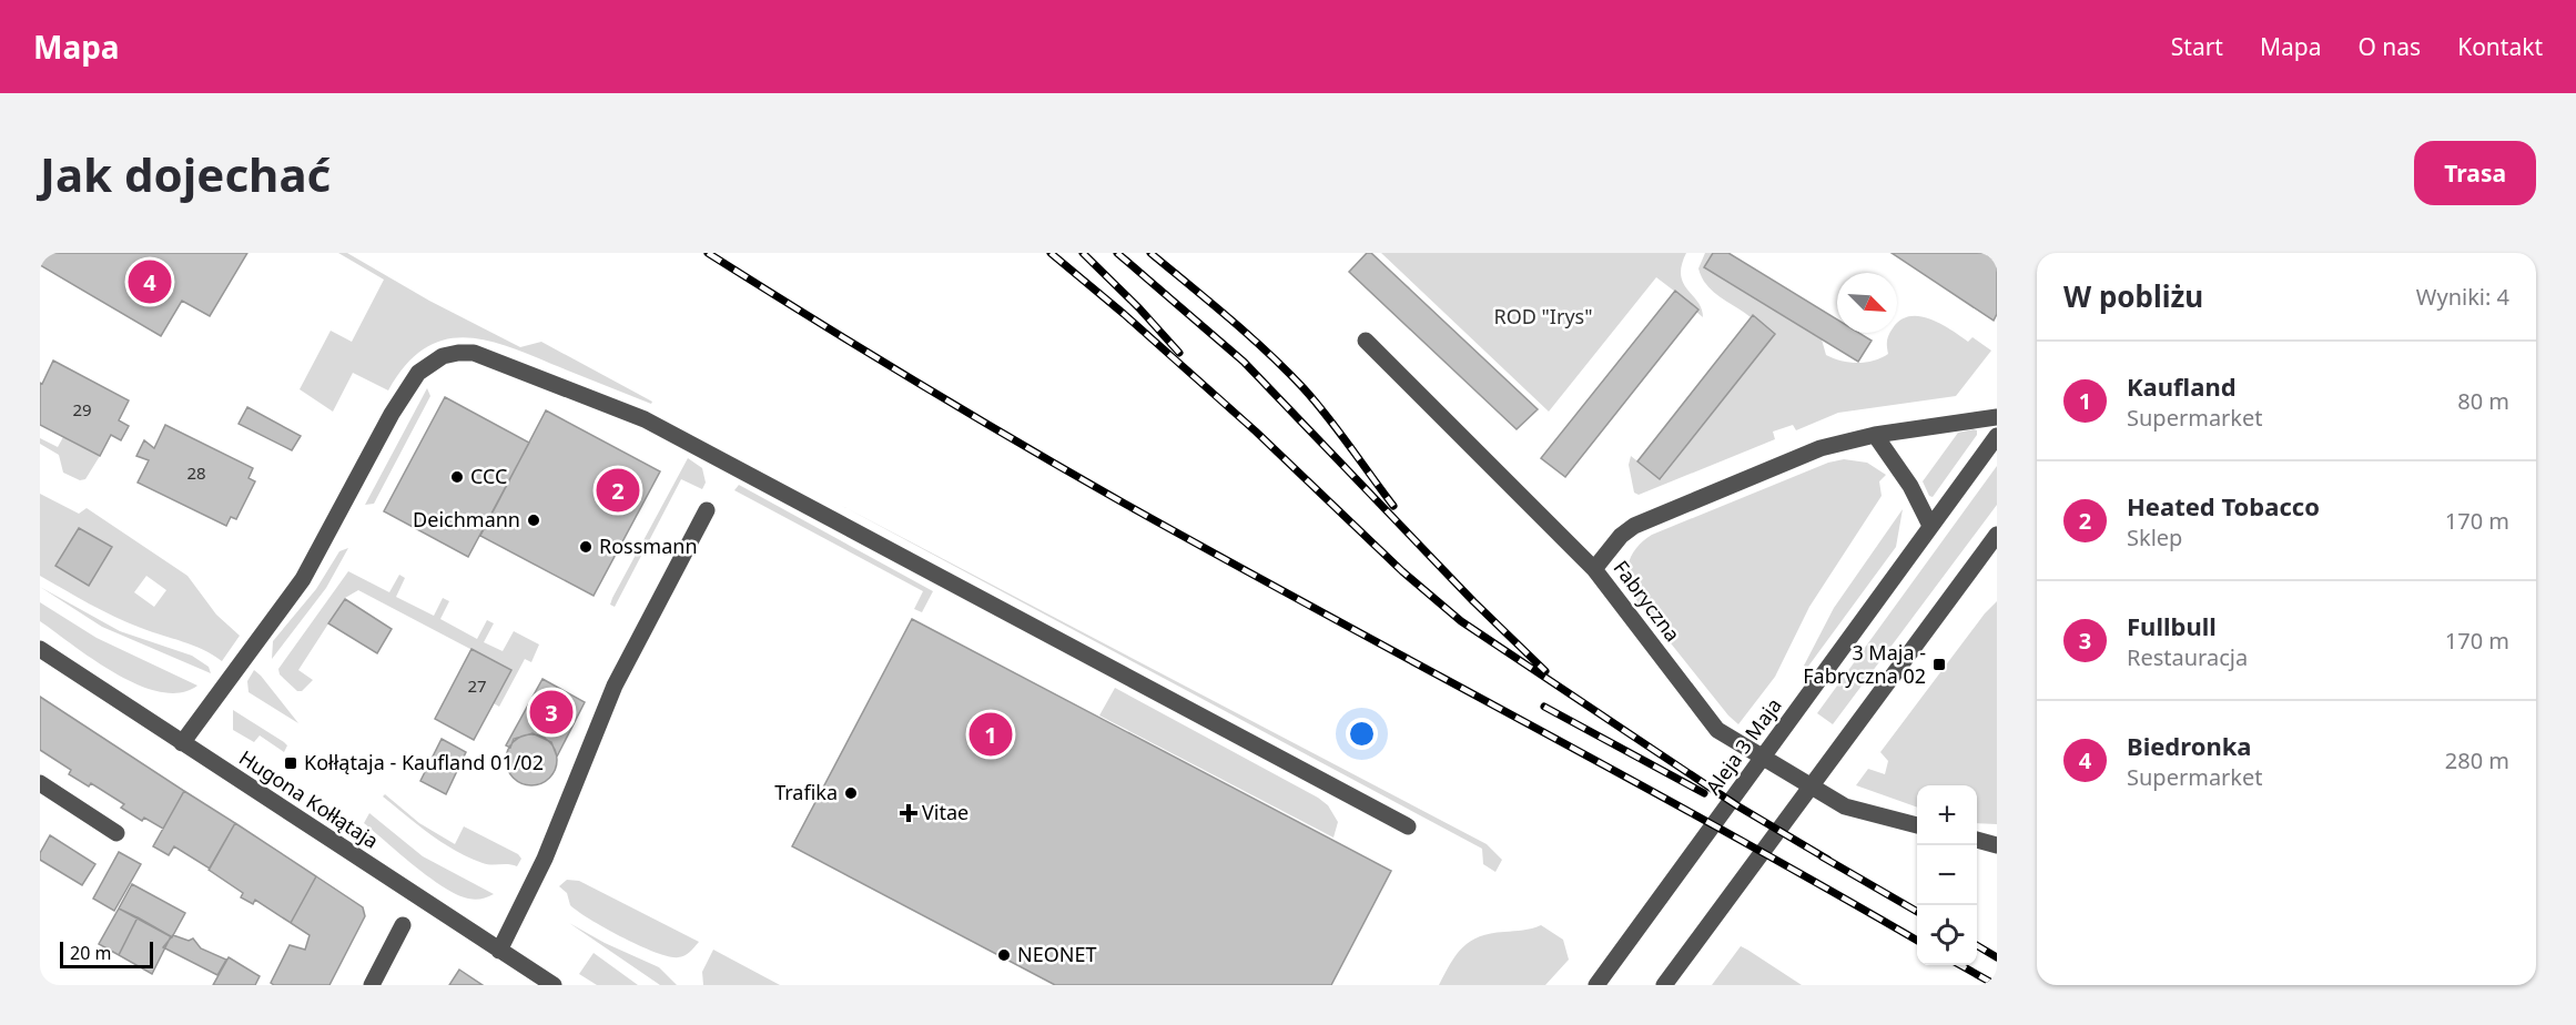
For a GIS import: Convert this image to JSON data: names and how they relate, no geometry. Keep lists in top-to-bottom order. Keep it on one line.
{"streets":{"street":["Fabryczna","Aleja 3 Maja","Hugona Kołłątaja"]},"parks":["ROD \"Irys\""],"places":{"other":["CCC","Deichmann","Rossmann","Trafika","NEONET"],"transit":["3 Maja - Fabryczna 02","Kołłątaja - Kaufland 01/02"],"health":["Vitae"]},"house_numbers":["29","28","27"],"scale_bar":"20 m","north":"bottom right","page":{"header":"Mapa","nav":["Start","Mapa","O nas","Kontakt"],"buttons":"Trasa","title":"Jak dojechać","heading":["W pobliżu","Wyniki: 4"],"pins":["4","2","3","1"],"list":[{"mark":"1","name":"Kaufland","note":"Supermarket","value":"80 m"},{"mark":"2","name":"Heated Tobacco","note":"Sklep","value":"170 m"},{"mark":"3","name":"Fullbull","note":"Restauracja","value":"170 m"},{"mark":"4","name":"Biedronka","note":"Supermarket","value":"280 m"}],"map_buttons":["+","−"],"scale":"20 m"}}
